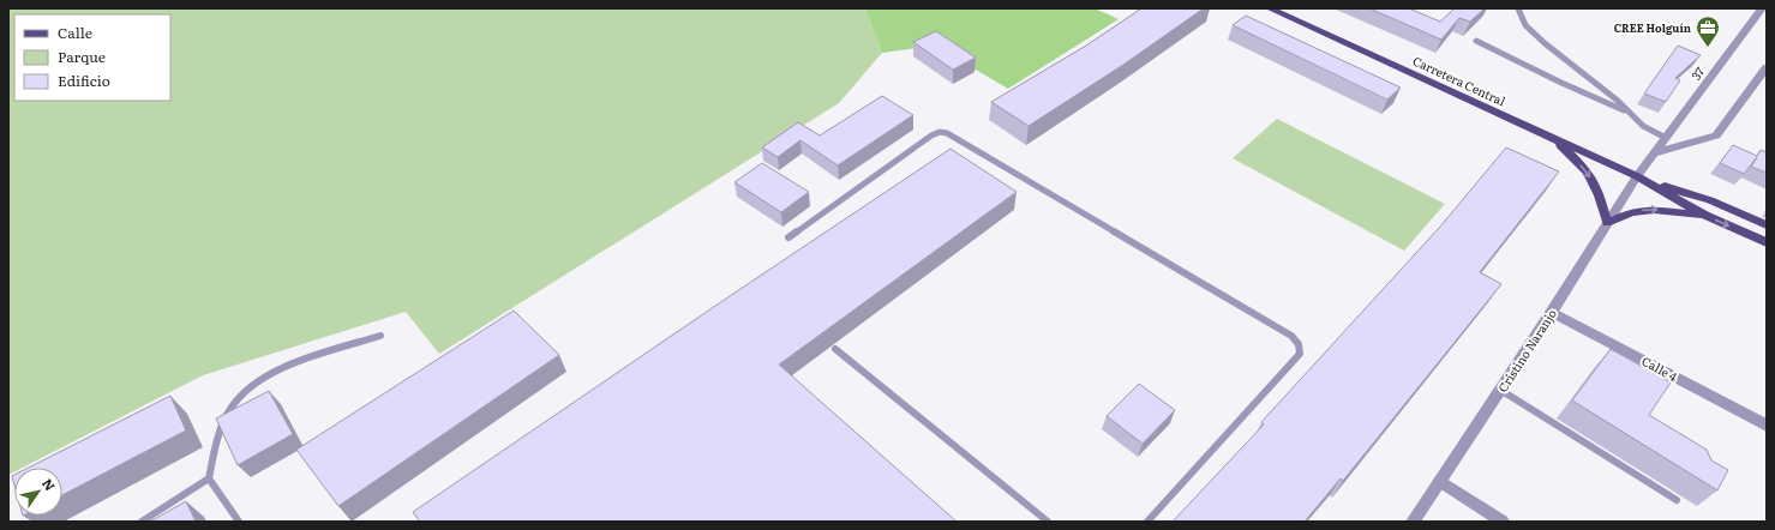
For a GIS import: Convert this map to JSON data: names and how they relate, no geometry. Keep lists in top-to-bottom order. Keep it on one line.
{"streets":{"main road":["Carretera Central"],"street":["37","Cristino Naranjo","Calle 4"]},"crossings":[["37","Carretera Central"],["37","Cristino Naranjo"],["Carretera Central","Cristino Naranjo"],["Cristino Naranjo","Calle 4"]],"places":{"office":["CREE Holguín"]},"legend":["Calle","Parque","Edificio"],"north":"top right"}
